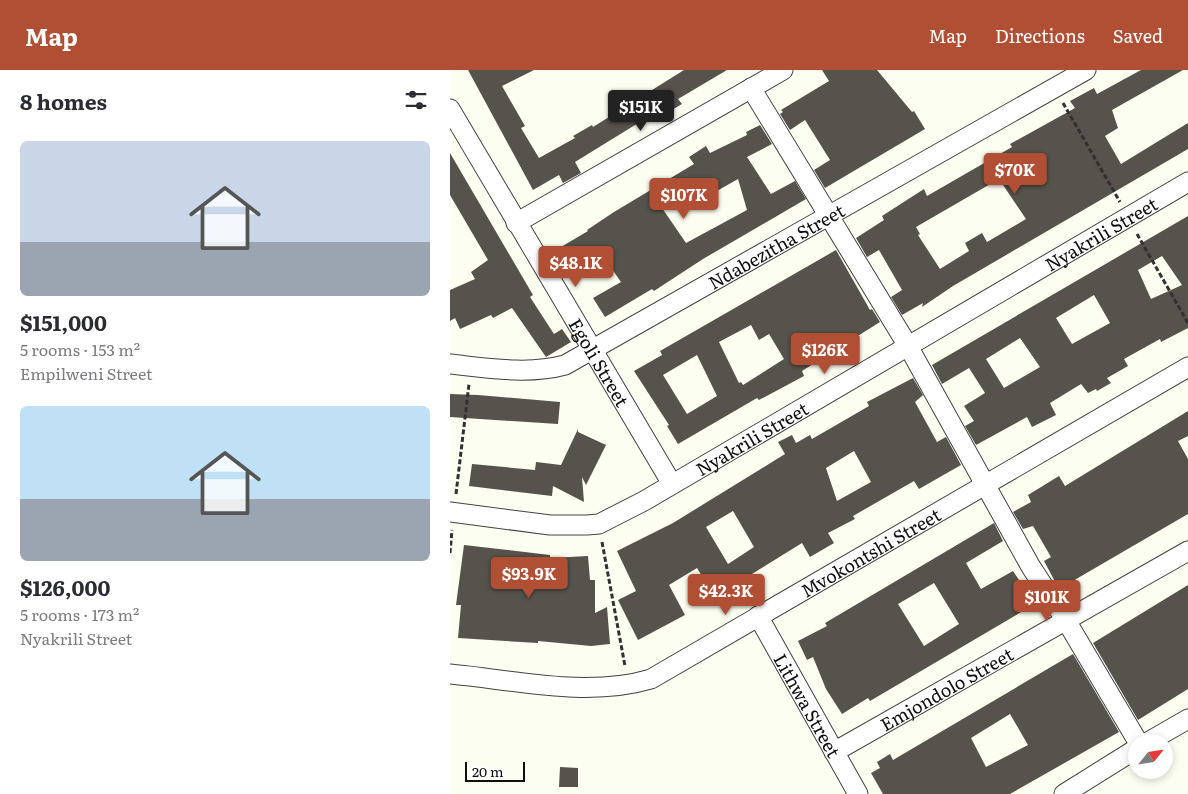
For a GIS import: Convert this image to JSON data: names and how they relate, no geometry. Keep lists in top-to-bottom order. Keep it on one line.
{"streets":{"street":["Nyakrili Street","Ndabezitha Street","Egoli Street","Mvokontshi Street","Emjondolo Street","Lithwa Street"]},"crossings":[["Nyakrili Street","Egoli Street"],["Ndabezitha Street","Egoli Street"],["Mvokontshi Street","Lithwa Street"],["Emjondolo Street","Lithwa Street"]],"scale_bar":"20 m","north":"top right","page":{"header":"Map","nav":["Map","Directions","Saved"],"heading":"8 homes","price":["$151K","$70K","$107K","$48.1K","$126K","$93.9K","$42.3K","$101K"],"list":[{"name":"$151,000","note":"5 rooms · 153 m² · Empilweni Street"},{"name":"$126,000","note":"5 rooms · 173 m² · Nyakrili Street"}],"scale":"20 m"}}
